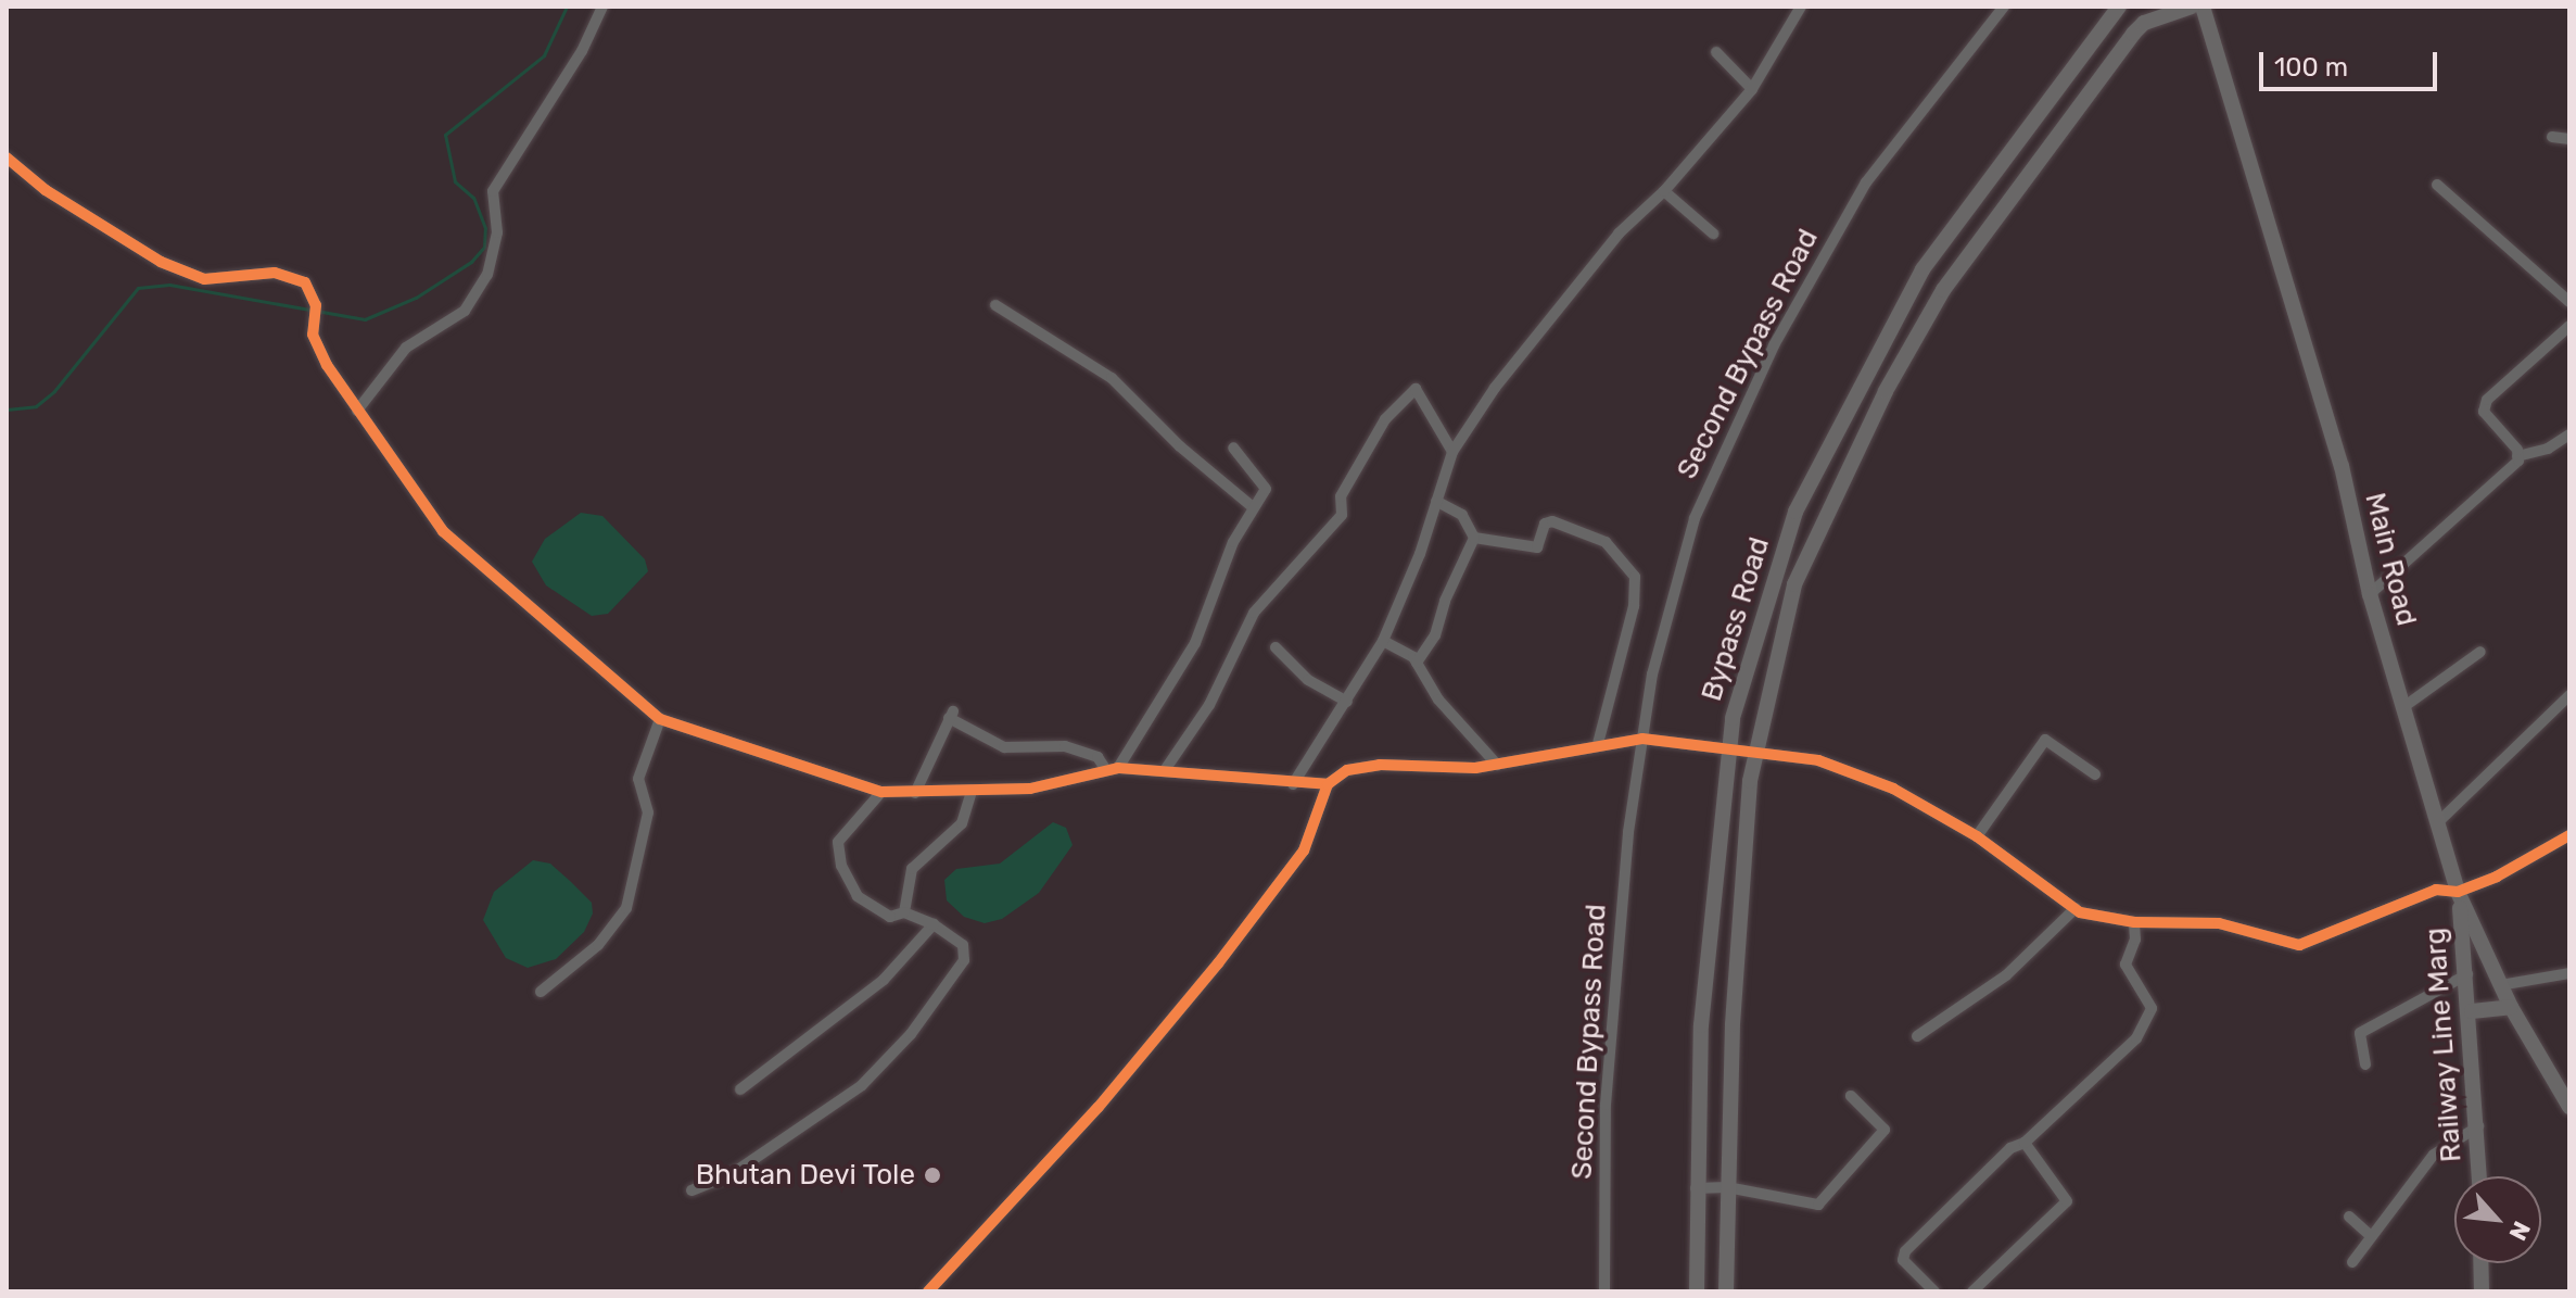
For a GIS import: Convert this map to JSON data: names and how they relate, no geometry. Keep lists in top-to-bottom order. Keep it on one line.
{"streets":{"main road":["Main Road","Bypass Road","Railway Line Marg"],"street":["Second Bypass Road"]},"crossings":[["Main Road","Railway Line Marg"]],"places":["Bhutan Devi Tole"],"scale_bar":"100 m","north":"bottom right"}
